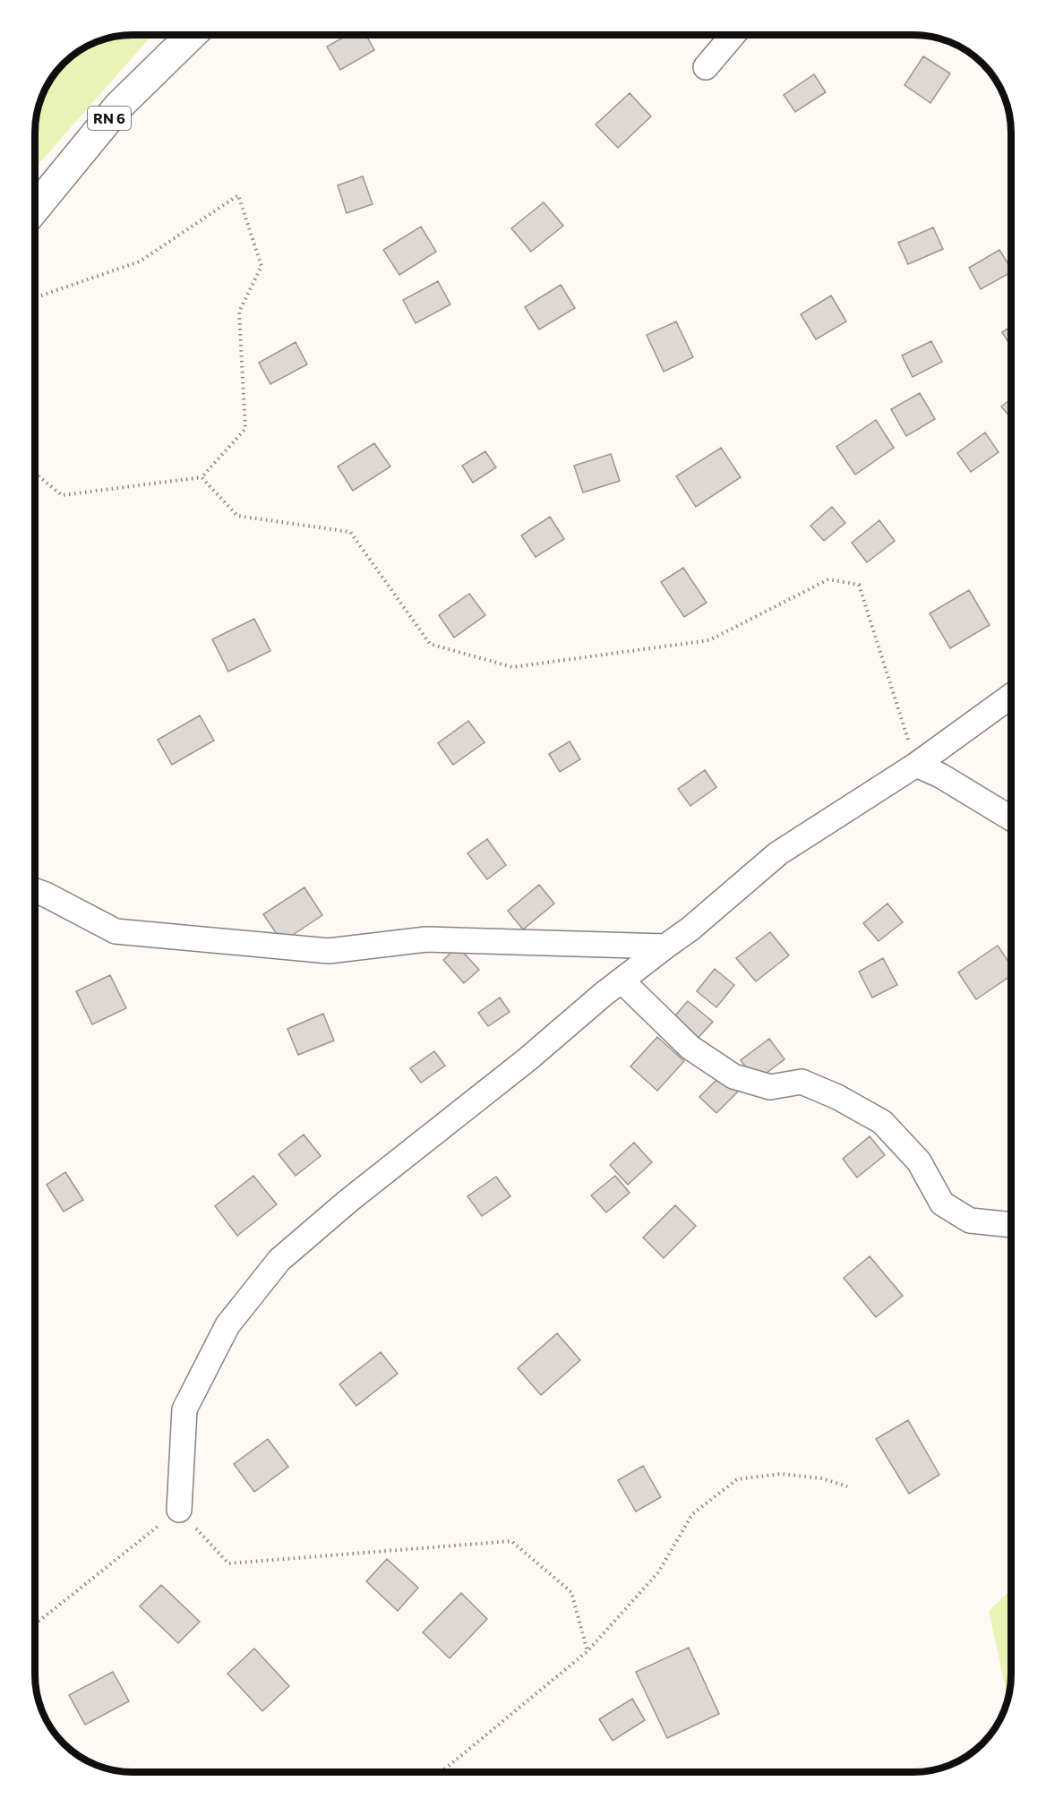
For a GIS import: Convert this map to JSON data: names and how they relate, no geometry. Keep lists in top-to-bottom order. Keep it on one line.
{"streets":{"main road":["RN 6"]}}
